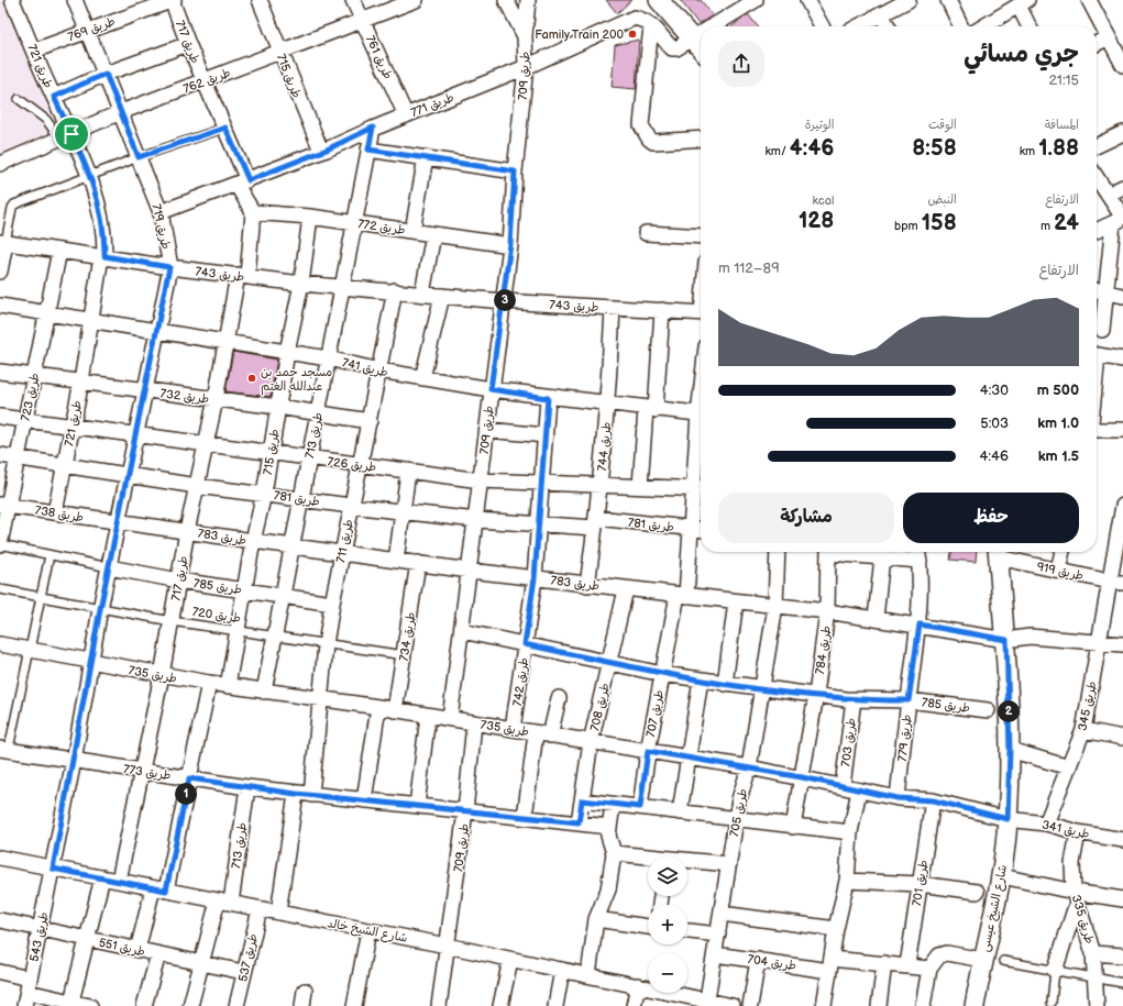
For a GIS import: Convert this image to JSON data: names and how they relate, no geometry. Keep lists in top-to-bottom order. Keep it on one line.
{"streets":{"street":["طريق 769","طريق 717","طريق 761","طريق 721","طريق 715","طريق 709","طريق 762","طريق 771","طريق 719","طريق 772","طريق 743","طريق 741","طريق 732","طريق 723","طريق 713","طريق 744","طريق 726","طريق 781","طريق 738","طريق 783","طريق 711","طريق 919","طريق 785","طريق 734","طريق 784","طريق 735","طريق 742","طريق 345","طريق 708","طريق 707","طريق 779","طريق 703","طريق 773","طريق 705","طريق 341","طريق 701","شارع الشيخ عيسى","طريق 335","شارع الشيخ خالد","طريق 543","طريق 551","طريق 537","طريق 704"],"lane":["طريق 720"]},"crossings":[["طريق 769","طريق 717"],["طريق 769","طريق 721"],["طريق 769","طريق 719"],["طريق 717","طريق 762"],["طريق 717","طريق 771"],["طريق 717","طريق 772"],["طريق 717","طريق 743"],["طريق 717","طريق 741"],["طريق 717","طريق 732"],["طريق 717","طريق 726"],["طريق 717","طريق 781"],["طريق 717","طريق 783"],["طريق 717","طريق 785"],["طريق 717","طريق 720"],["طريق 717","طريق 735"],["طريق 717","طريق 773"],["طريق 717","شارع الشيخ خالد"],["طريق 761","طريق 762"],["طريق 761","طريق 771"],["طريق 721","طريق 762"],["طريق 721","طريق 743"],["طريق 721","طريق 741"],["طريق 721","طريق 732"],["طريق 721","طريق 726"],["طريق 721","طريق 781"],["طريق 721","طريق 738"],["طريق 715","طريق 762"],["طريق 715","طريق 771"],["طريق 715","طريق 772"],["طريق 715","طريق 743"],["طريق 715","طريق 741"],["طريق 715","طريق 732"],["طريق 715","طريق 726"],["طريق 715","طريق 781"],["طريق 715","طريق 783"],["طريق 715","طريق 785"],["طريق 715","طريق 720"],["طريق 715","طريق 735"],["طريق 709","طريق 771"],["طريق 709","طريق 772"],["طريق 709","طريق 743"],["طريق 709","طريق 741"],["طريق 709","طريق 726"],["طريق 709","طريق 781"],["طريق 709","طريق 783"],["طريق 709","طريق 785"],["طريق 709","طريق 735"],["طريق 709","طريق 773"],["طريق 709","شارع الشيخ خالد"],["طريق 762","طريق 719"],["طريق 771","طريق 719"],["طريق 771","طريق 713"],["طريق 719","طريق 743"],["طريق 719","طريق 741"],["طريق 719","طريق 732"],["طريق 719","طريق 726"],["طريق 719","طريق 781"],["طريق 719","طريق 738"],["طريق 719","طريق 783"],["طريق 719","طريق 785"],["طريق 719","طريق 720"],["طريق 719","طريق 735"],["طريق 719","طريق 773"],["طريق 719","شارع الشيخ خالد"],["طريق 719","طريق 543"],["طريق 772","طريق 713"],["طريق 743","طريق 723"],["طريق 743","طريق 713"],["طريق 743","طريق 744"],["طريق 743","طريق 711"],["طريق 741","طريق 723"],["طريق 741","طريق 713"],["طريق 741","طريق 744"],["طريق 741","طريق 711"],["طريق 741","طريق 742"],["طريق 732","طريق 723"],["طريق 732","طريق 713"],["طريق 732","طريق 711"],["طريق 723","طريق 726"],["طريق 723","طريق 781"],["طريق 723","طريق 738"],["طريق 723","طريق 785"],["طريق 713","طريق 726"],["طريق 713","طريق 781"],["طريق 713","طريق 783"],["طريق 713","طريق 785"],["طريق 713","طريق 720"],["طريق 713","طريق 735"],["طريق 713","طريق 773"],["طريق 713","شارع الشيخ خالد"],["طريق 713","طريق 551"],["طريق 744","طريق 726"],["طريق 744","طريق 781"],["طريق 744","طريق 783"],["طريق 726","طريق 711"],["طريق 726","طريق 742"],["طريق 726","طريق 707"],["طريق 781","طريق 711"],["طريق 781","طريق 742"],["طريق 781","طريق 707"],["طريق 738","طريق 783"],["طريق 783","طريق 711"],["طريق 783","طريق 734"],["طريق 783","طريق 784"],["طريق 783","طريق 742"],["طريق 783","طريق 345"],["طريق 783","طريق 708"],["طريق 783","طريق 707"],["طريق 783","طريق 779"],["طريق 783","طريق 705"],["طريق 783","شارع الشيخ عيسى"],["طريق 711","طريق 785"],["طريق 711","طريق 720"],["طريق 711","طريق 735"],["طريق 711","طريق 773"],["طريق 919","طريق 345"],["طريق 919","شارع الشيخ عيسى"],["طريق 785","طريق 784"],["طريق 785","طريق 742"],["طريق 785","طريق 708"],["طريق 785","طريق 707"],["طريق 785","طريق 779"],["طريق 785","طريق 703"],["طريق 785","طريق 705"],["طريق 720","طريق 734"],["طريق 734","طريق 735"],["طريق 784","طريق 735"],["طريق 735","طريق 742"],["طريق 735","طريق 708"],["طريق 735","طريق 707"],["طريق 735","طريق 779"],["طريق 735","طريق 703"],["طريق 735","طريق 705"],["طريق 735","طريق 341"],["طريق 735","طريق 701"],["طريق 735","شارع الشيخ عيسى"],["طريق 345","طريق 341"],["طريق 708","طريق 773"],["طريق 705","شارع الشيخ خالد"],["طريق 705","طريق 704"],["طريق 341","شارع الشيخ عيسى"],["طريق 341","طريق 335"],["شارع الشيخ خالد","طريق 543"],["شارع الشيخ خالد","طريق 537"],["طريق 543","طريق 551"],["طريق 551","طريق 537"]],"places":["Family Train 200","مسجد حمد بن عبدالله الغتم"],"page":{"heading":["جري مسائي","21:15"],"stats":[["المسافة","1.88 km"],["الوقت","8:58"],["الوتيرة","4:46 /km"],["الارتفاع","24 m"],["النبض","158 bpm"],["kcal","128"]],"chart":["الارتفاع","89–112 m"],"pins":["3","2","1"],"list":[{"name":"500 m","note":"4:30"},{"name":"1.0 km","note":"5:03"},{"name":"1.5 km","note":"4:46"}],"buttons":["حفظ","مشاركة"],"map_buttons":["+","−"]}}
